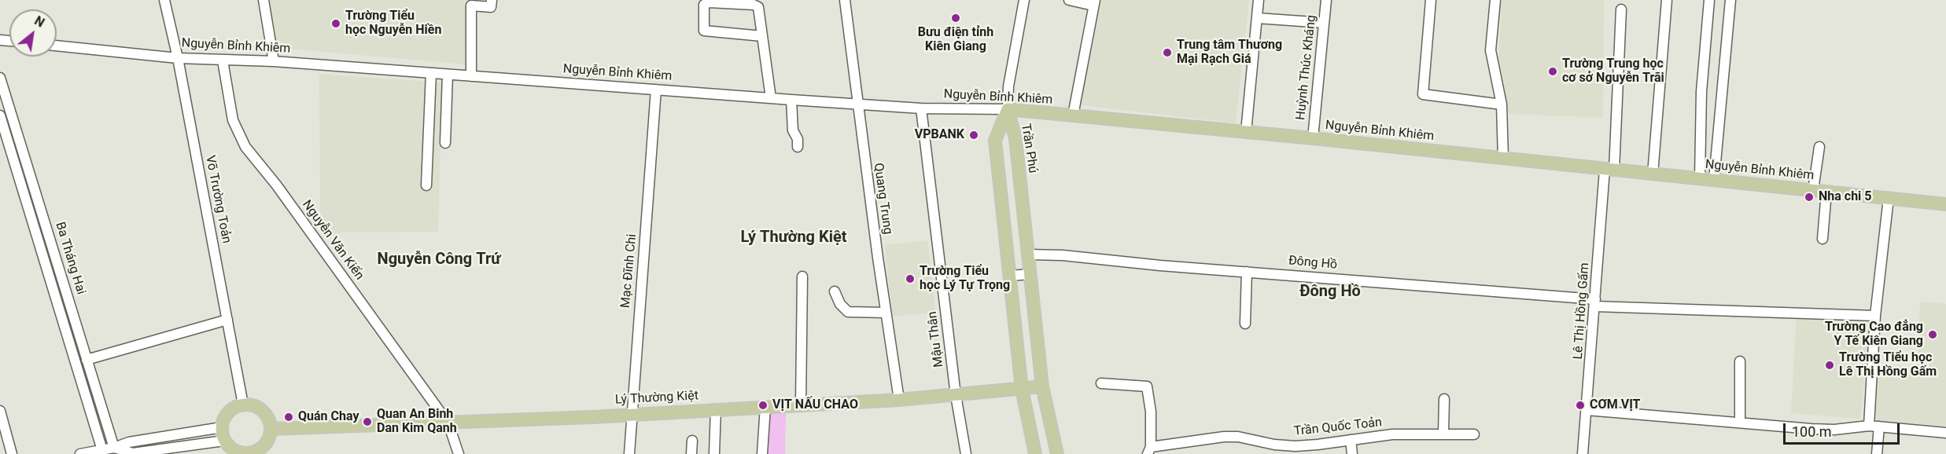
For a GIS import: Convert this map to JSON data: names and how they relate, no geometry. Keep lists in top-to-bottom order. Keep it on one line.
{"streets":{"main road":["Nguyễn Bỉnh Khiêm","Trần Phú","Lý Thường Kiệt"],"street":["Huỳnh Thúc Kháng","Quang Trung","Võ Trường Toản","Nguyễn Văn Kiến","Ba Tháng Hai","Đông Hồ","Mạc Đĩnh Chi","Lê Thị Hồng Gấm","Mậu Thân","Trần Quốc Toản"]},"crossings":[["Nguyễn Bỉnh Khiêm","Huỳnh Thúc Kháng"],["Nguyễn Bỉnh Khiêm","Trần Phú"],["Nguyễn Bỉnh Khiêm","Quang Trung"],["Nguyễn Bỉnh Khiêm","Võ Trường Toản"],["Nguyễn Bỉnh Khiêm","Nguyễn Văn Kiến"],["Nguyễn Bỉnh Khiêm","Mạc Đĩnh Chi"],["Nguyễn Bỉnh Khiêm","Lê Thị Hồng Gấm"],["Nguyễn Bỉnh Khiêm","Mậu Thân"],["Trần Phú","Đông Hồ"],["Trần Phú","Lý Thường Kiệt"],["Quang Trung","Lý Thường Kiệt"],["Võ Trường Toản","Lý Thường Kiệt"],["Nguyễn Văn Kiến","Lý Thường Kiệt"],["Đông Hồ","Lê Thị Hồng Gấm"],["Mạc Đĩnh Chi","Lý Thường Kiệt"],["Mậu Thân","Lý Thường Kiệt"]],"districts":["Lý Thường Kiệt","Nguyễn Công Trứ","Đông Hồ"],"places":["Bưu điện tỉnh Kiên Giang","Trường Tiểu học Nguyễn Hiền","Trung tâm Thương Mại Rạch Giá","Trường Trung học cơ sở Nguyễn Trãi","VPBANK","Nha chi 5","Trường Tiểu học Lý Tự Trọng","Trường Cao đẳng Y Tế Kiên Giang","Trường Tiểu học Lê Thị Hồng Gấm","VỊT NẤU CHAO","CƠM VỊT","Quán Chay","Quan An Binh Dan Kim Qanh"],"scale_bar":"100 m","north":"top right"}
